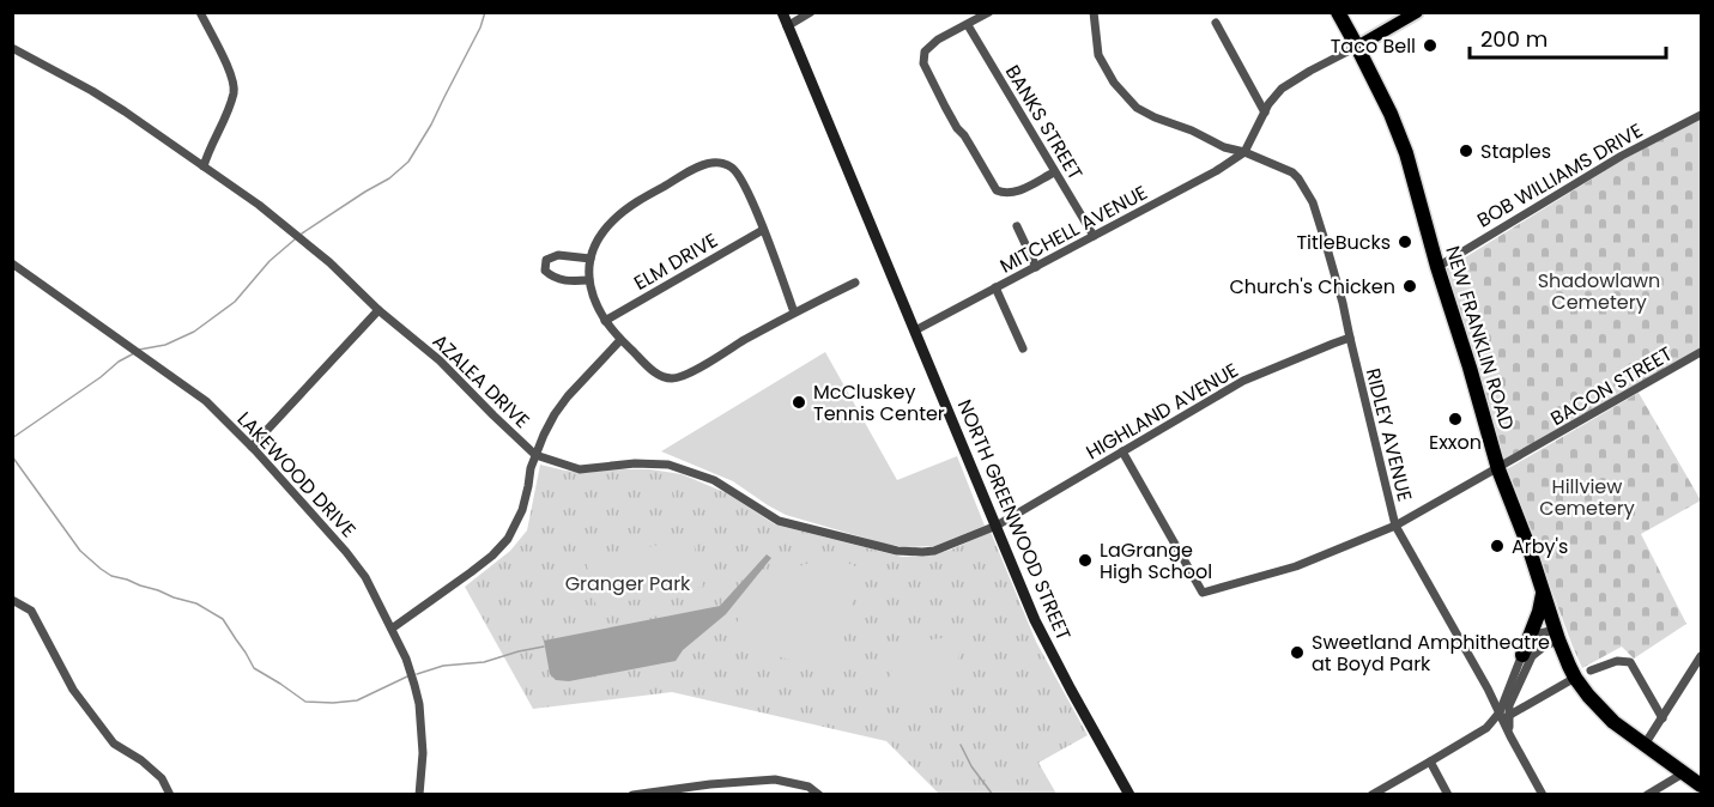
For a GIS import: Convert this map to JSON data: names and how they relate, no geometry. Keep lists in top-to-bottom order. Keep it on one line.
{"streets":{"highway":["NEW FRANKLIN ROAD"],"main road":["NORTH GREENWOOD STREET"],"street":["BANKS STREET","BOB WILLIAMS DRIVE","MITCHELL AVENUE","ELM DRIVE","AZALEA DRIVE","BACON STREET","HIGHLAND AVENUE","RIDLEY AVENUE","LAKEWOOD DRIVE"]},"crossings":[["BANKS STREET","MITCHELL AVENUE"],["BOB WILLIAMS DRIVE","NEW FRANKLIN ROAD"],["MITCHELL AVENUE","RIDLEY AVENUE"],["MITCHELL AVENUE","NORTH GREENWOOD STREET"],["NEW FRANKLIN ROAD","BACON STREET"],["AZALEA DRIVE","HIGHLAND AVENUE"],["AZALEA DRIVE","NORTH GREENWOOD STREET"],["BACON STREET","HIGHLAND AVENUE"],["BACON STREET","RIDLEY AVENUE"],["HIGHLAND AVENUE","RIDLEY AVENUE"],["HIGHLAND AVENUE","NORTH GREENWOOD STREET"]],"parks":["Shadowlawn Cemetery","Hillview Cemetery","Granger Park"],"places":["Taco Bell","Staples","TitleBucks","Church's Chicken","McCluskey Tennis Center","Exxon","Arby's","LaGrange High School","Sweetland Amphitheatre at Boyd Park"],"scale_bar":"200 m"}
